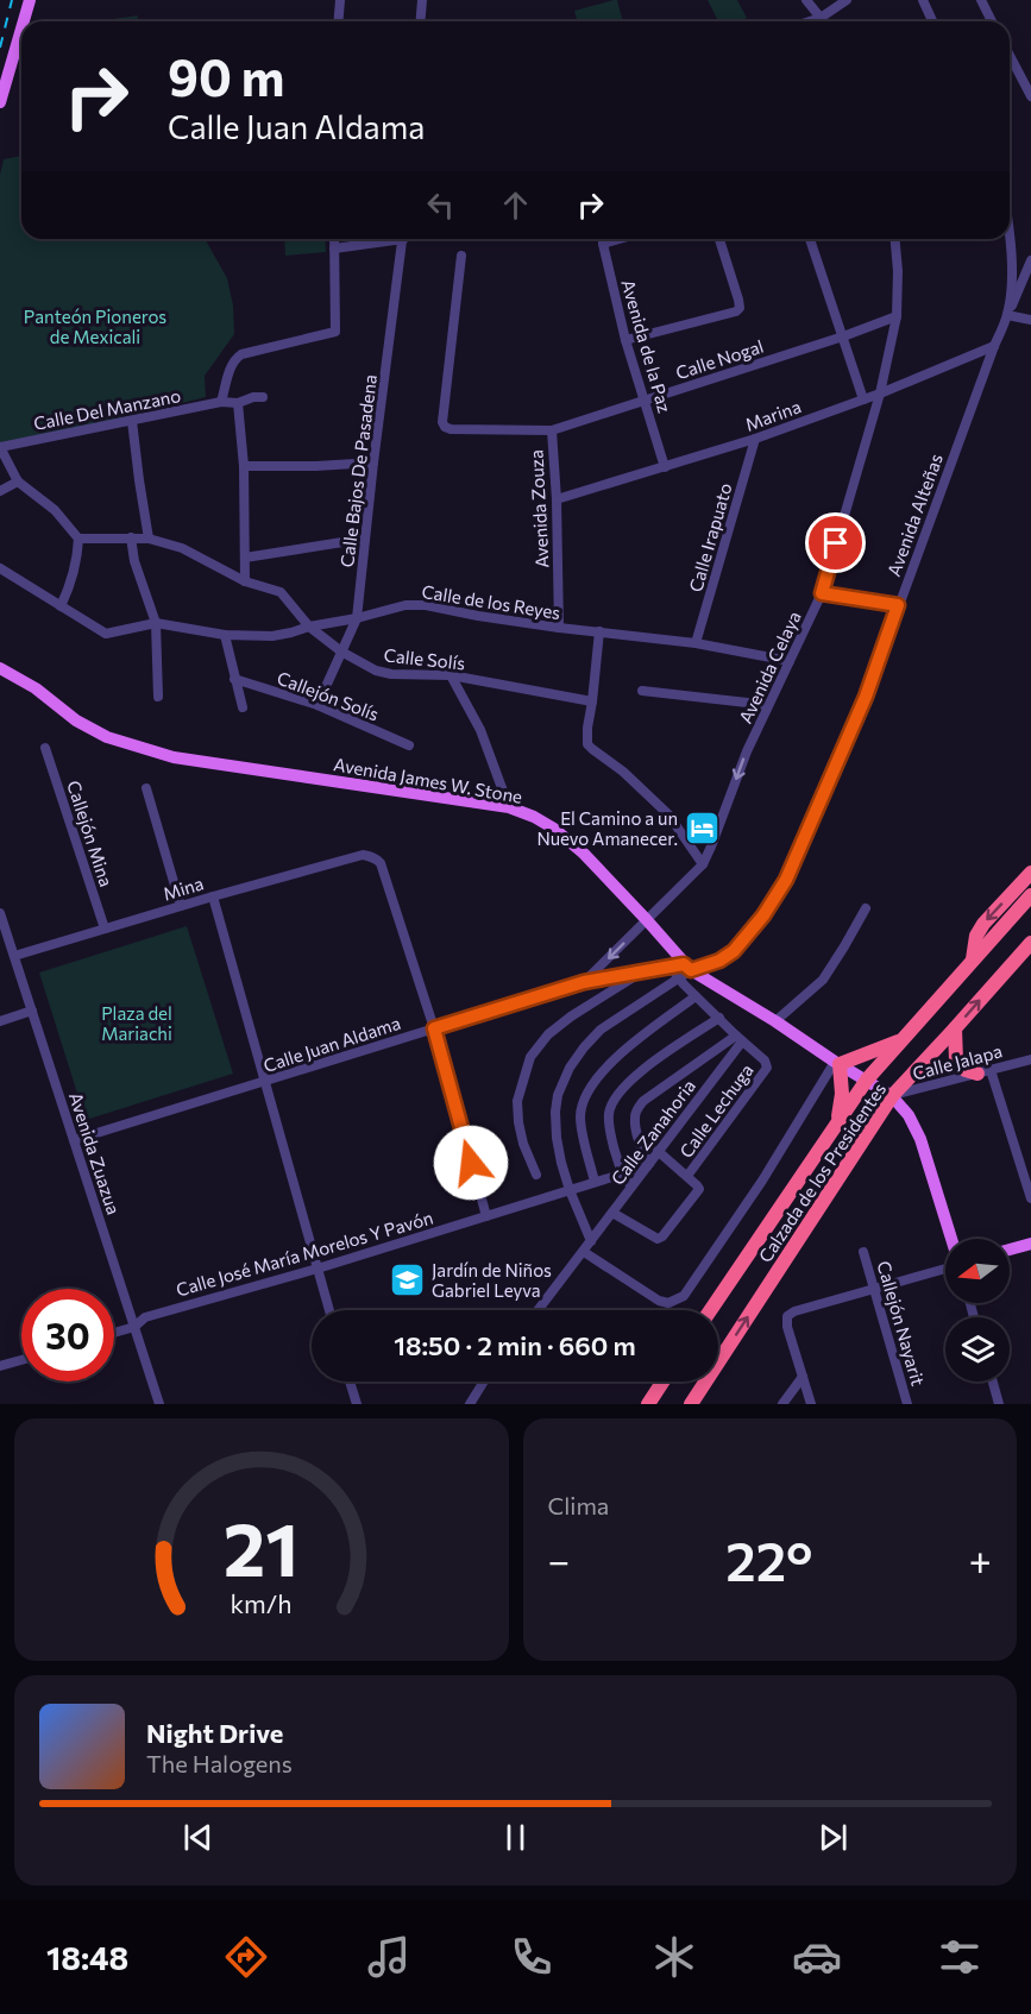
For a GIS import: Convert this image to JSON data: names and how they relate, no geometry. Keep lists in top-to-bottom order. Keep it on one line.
{"streets":{"highway":["Calzada de los Presidentes"],"main road":["Avenida James W. Stone"],"street":["Avenida de la Paz","Calle Nogal","Calle Del Manzano","Marina","Calle Bajos De Pasadena","Avenida Zouza","Avenida Alteñas","Calle Irapuato","Calle de los Reyes","Calle Solís","Avenida Celaya","Callejón Solís","Callejón Mina","Mina","Calle Juan Aldama","Calle Jalapa","Calle Lechuga","Calle Zanahoria","Avenida Zuazua","Calle José María Morelos Y Pavón","Callejón Nayarit"]},"crossings":[["Avenida de la Paz","Calle Nogal"],["Avenida de la Paz","Marina"],["Calle Nogal","Avenida Zouza"],["Calle Nogal","Avenida Celaya"],["Marina","Avenida Zouza"],["Marina","Avenida Alteñas"],["Marina","Calle Irapuato"],["Marina","Avenida Celaya"],["Calle Bajos De Pasadena","Calle de los Reyes"],["Calle Bajos De Pasadena","Calle Solís"],["Calle Bajos De Pasadena","Callejón Solís"],["Avenida Zouza","Calle de los Reyes"],["Avenida Alteñas","Avenida James W. Stone"],["Avenida Alteñas","Calle Juan Aldama"],["Calle Irapuato","Calle de los Reyes"],["Calle de los Reyes","Calle Solís"],["Calle de los Reyes","Avenida Celaya"],["Avenida Celaya","Avenida James W. Stone"],["Avenida Celaya","Calle Juan Aldama"],["Avenida James W. Stone","Calle Juan Aldama"],["Avenida James W. Stone","Calle Jalapa"],["Avenida James W. Stone","Calzada de los Presidentes"],["Callejón Mina","Mina"],["Mina","Calle Juan Aldama"],["Mina","Avenida Zuazua"],["Calle Juan Aldama","Avenida Zuazua"],["Calle Jalapa","Calzada de los Presidentes"],["Calle Lechuga","Calle Zanahoria"],["Calle Zanahoria","Calle José María Morelos Y Pavón"],["Avenida Zuazua","Calle José María Morelos Y Pavón"]],"parks":["Panteón Pioneros de Mexicali","Plaza del Mariachi"],"places":{"hotel":["El Camino a un Nuevo Amanecer."],"school or university":["Jardín de Niños Gabriel Leyva"]},"north":"left","page":{"turn":["90 m","Calle Juan Aldama"],"limit":"30","trip":"18:50 · 2 min · 660 m","tile":"Clima","heat":["−","22°","+"],"song":["Night Drive","The Halogens"],"tabs":"18:48","gauge":["21","km/h"]}}
